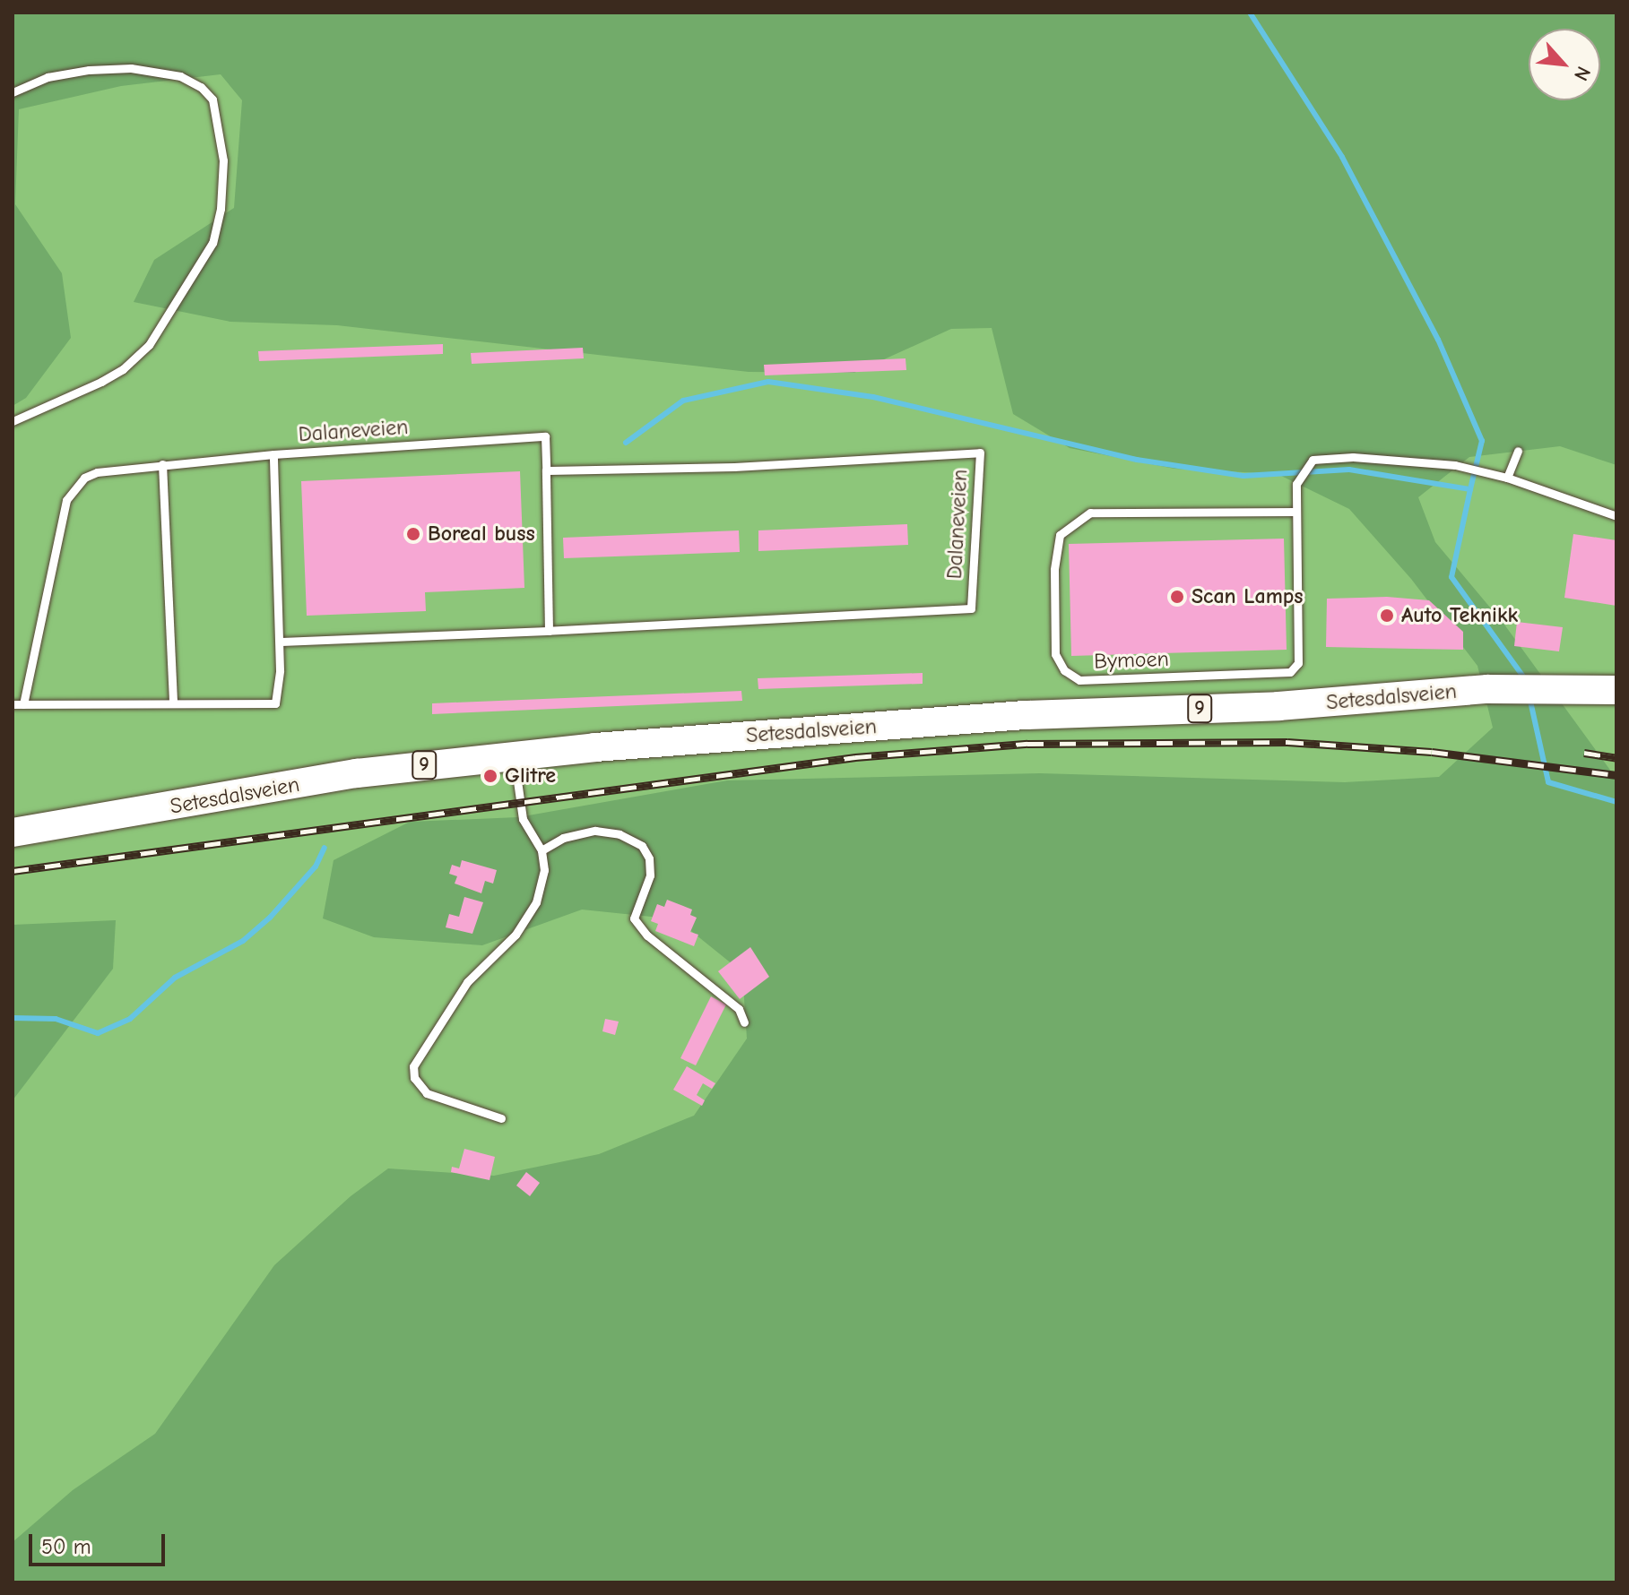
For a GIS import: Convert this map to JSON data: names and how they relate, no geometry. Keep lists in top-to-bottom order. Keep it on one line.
{"streets":{"highway":["Setesdalsveien","9"],"lane":["Dalaneveien","Bymoen"]},"places":["Boreal buss","Scan Lamps","Auto Teknikk","Glitre"],"scale_bar":"50 m","north":"bottom right"}
